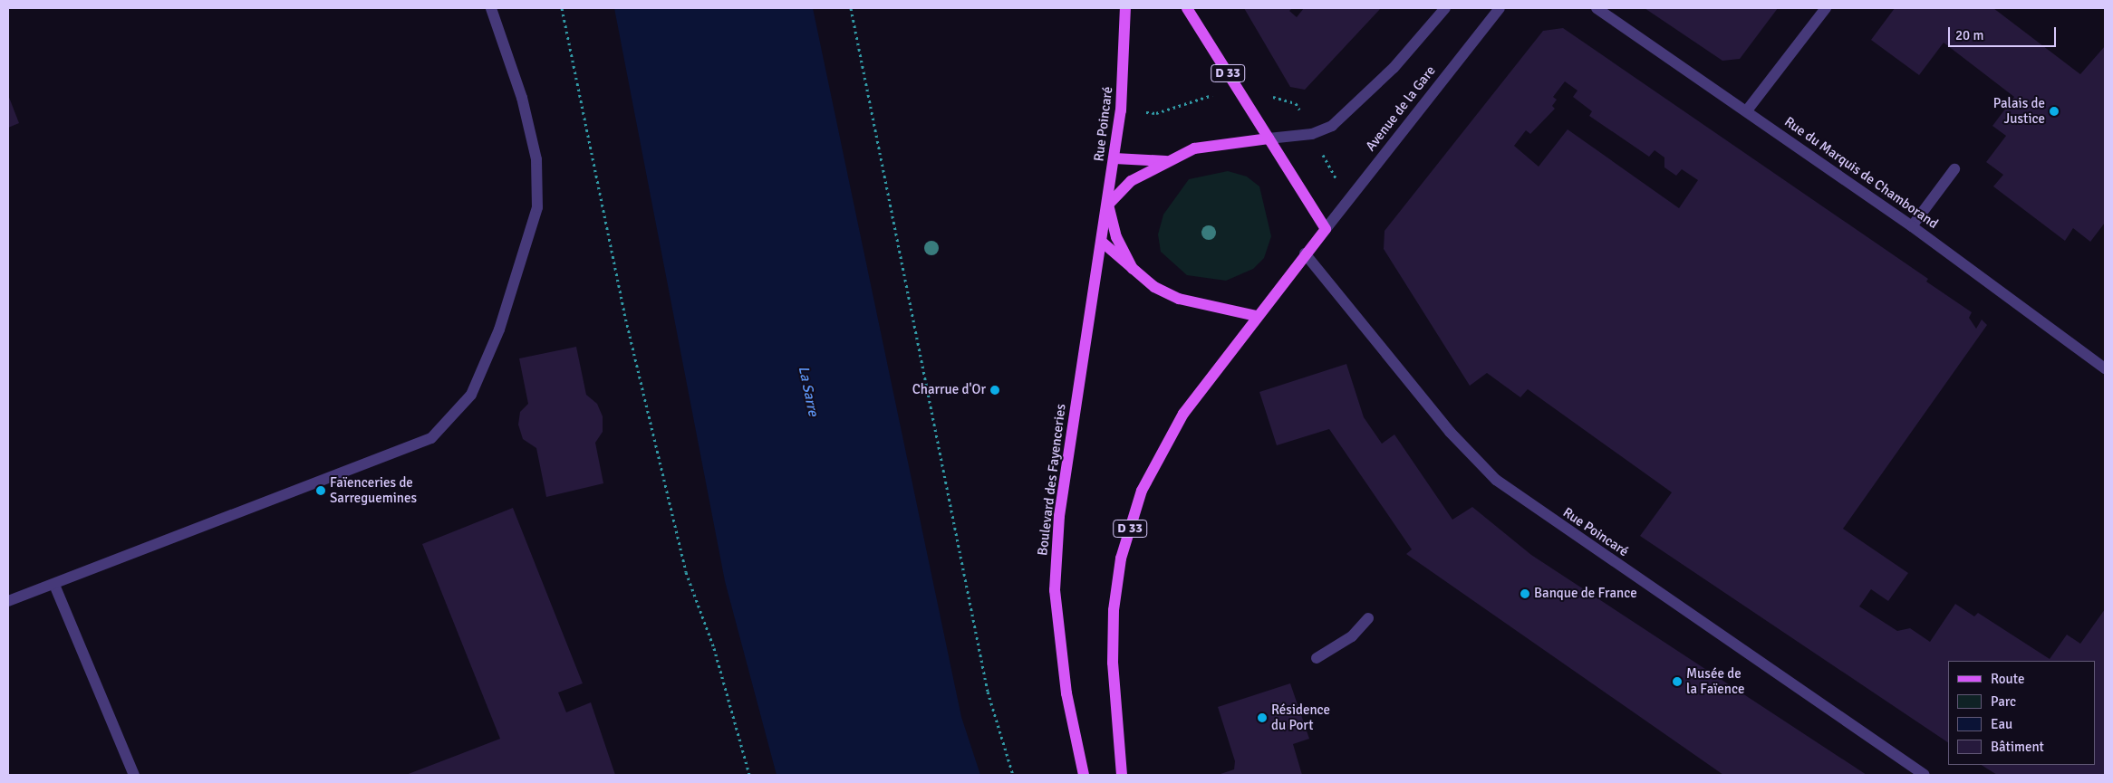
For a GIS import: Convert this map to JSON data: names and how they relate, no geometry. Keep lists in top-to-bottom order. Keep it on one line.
{"streets":{"main road":["D 33","Rue Poincaré","Boulevard des Fayenceries"],"street":["Avenue de la Gare","Rue du Marquis de Chamborand"]},"crossings":[["D 33","Avenue de la Gare"],["D 33","Rue Poincaré"],["Rue Poincaré","Boulevard des Fayenceries"]],"water":["La Sarre"],"places":["Palais de Justice","Charrue d'Or","Faïenceries de Sarreguemines","Banque de France","Musée de la Faïence","Résidence du Port"],"legend":["Route","Parc","Eau","Bâtiment"],"scale_bar":"20 m"}
